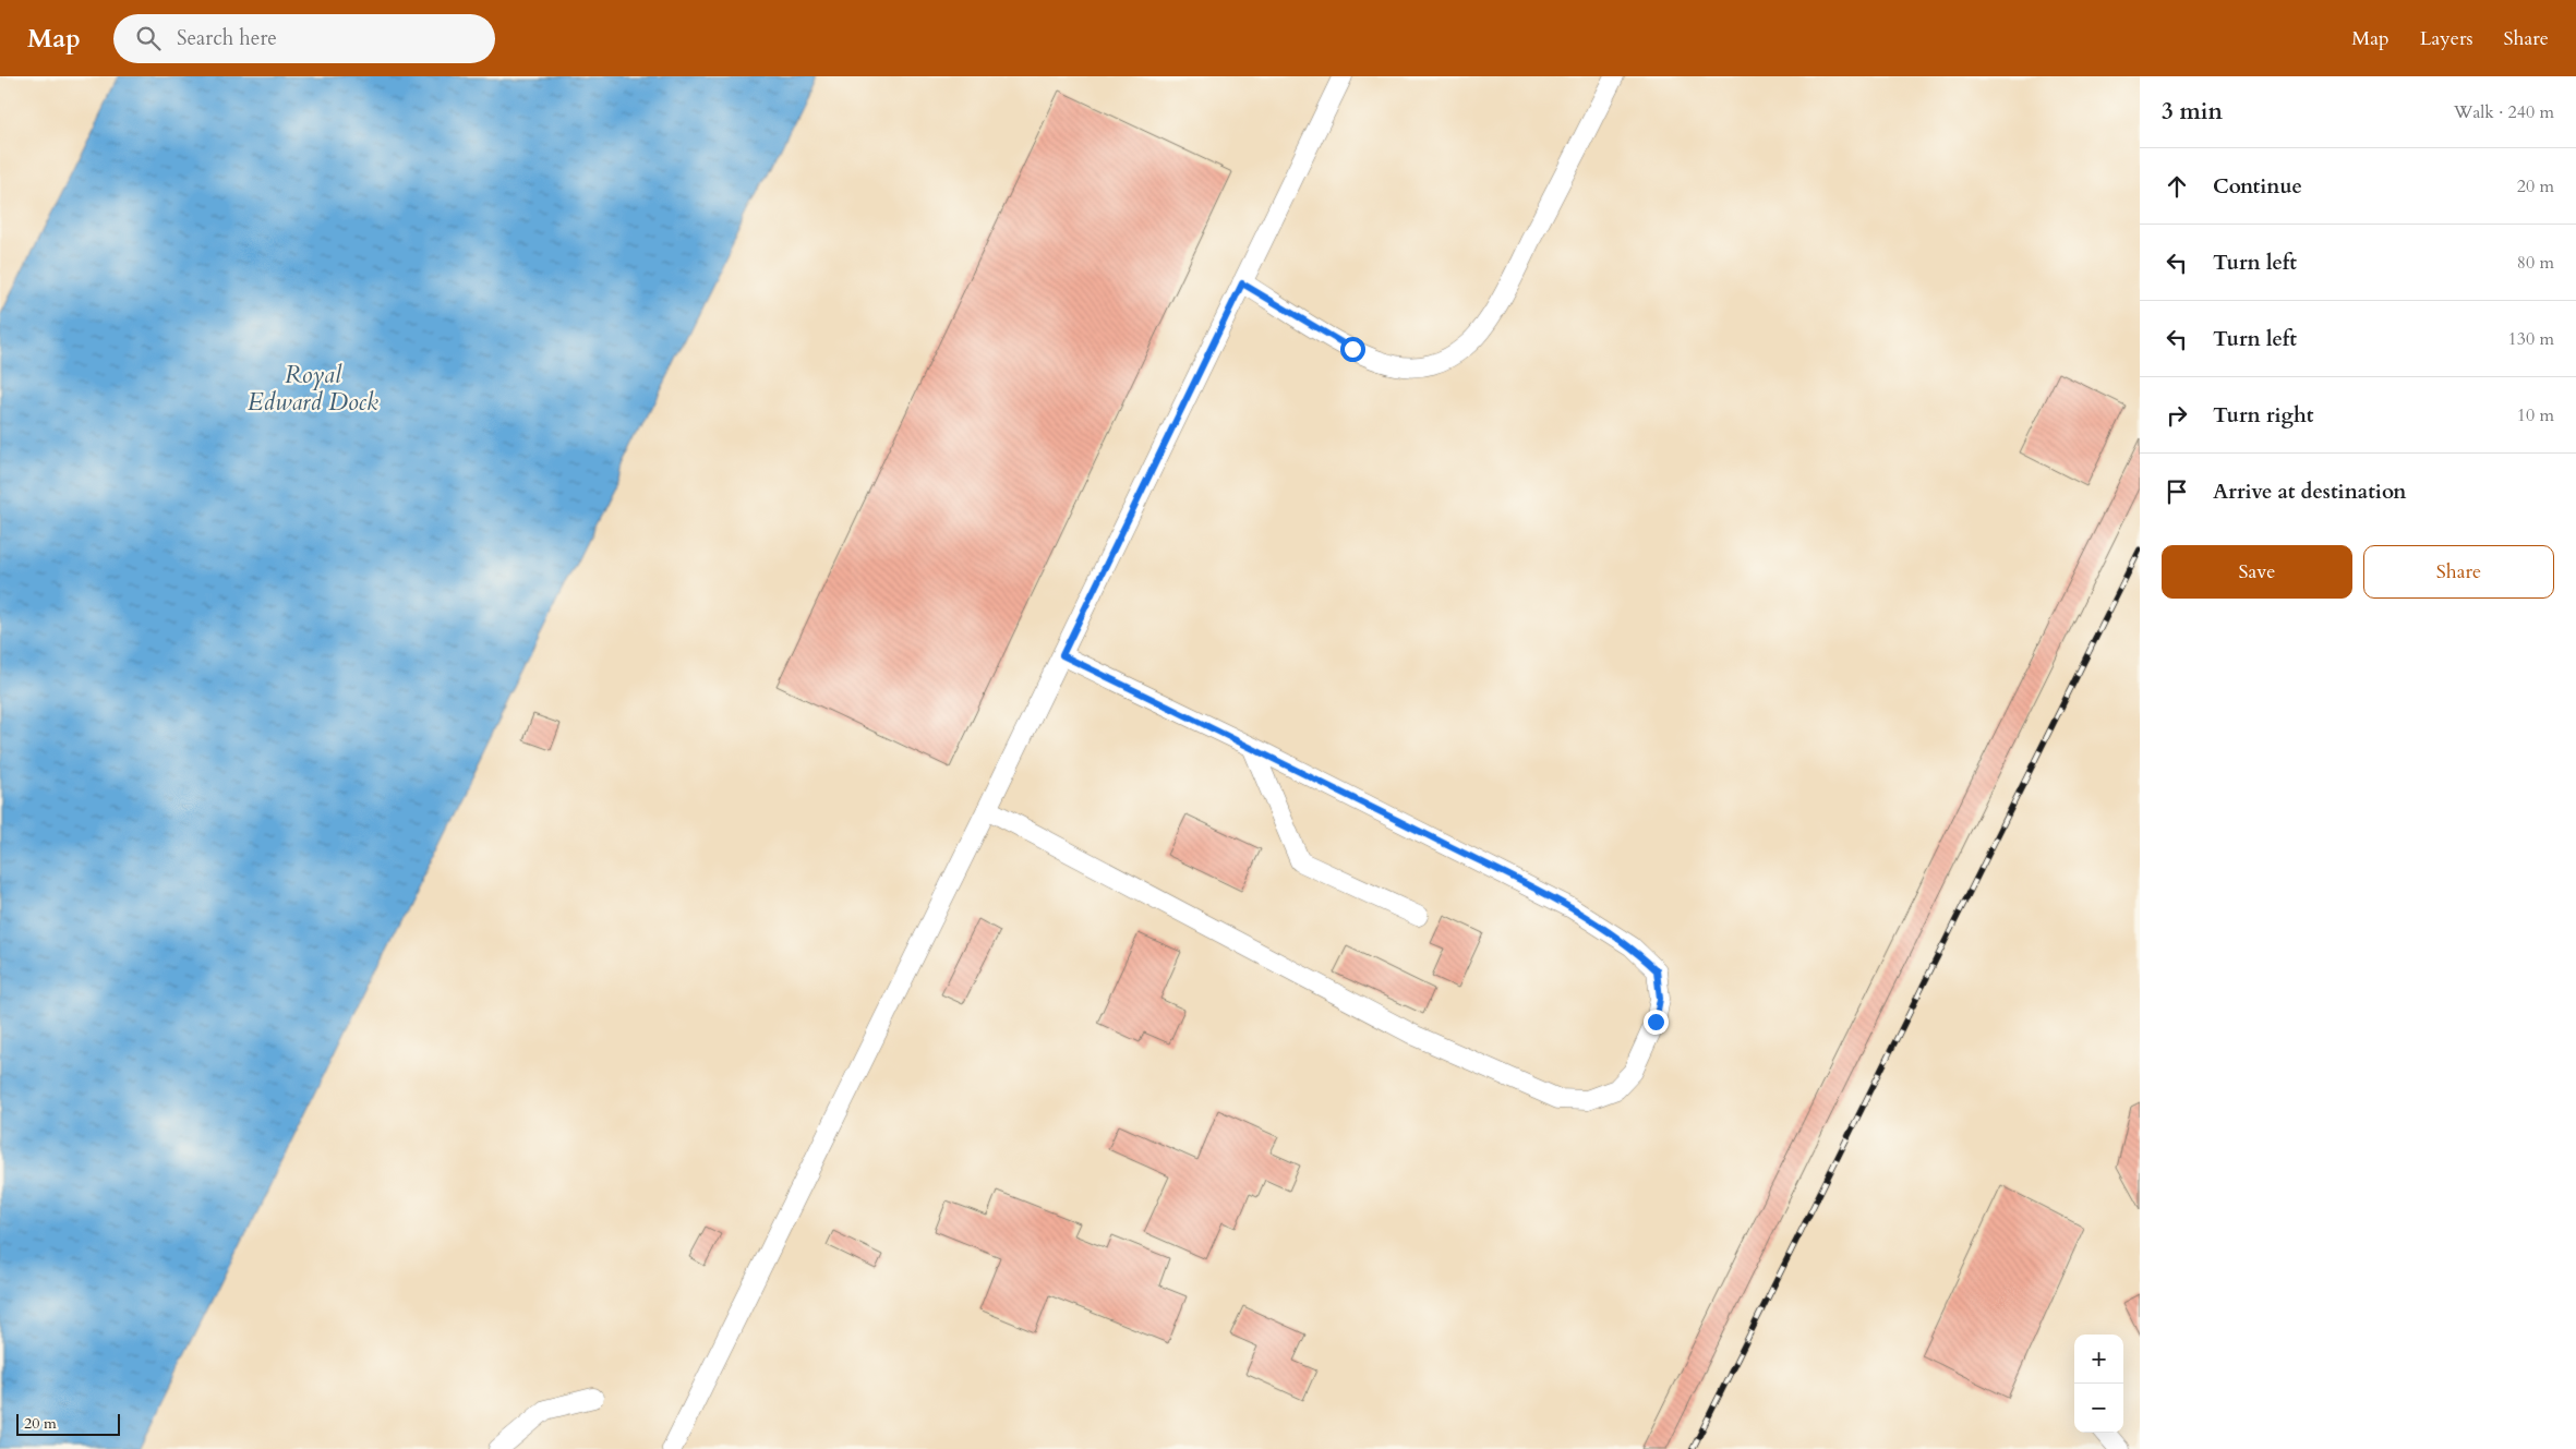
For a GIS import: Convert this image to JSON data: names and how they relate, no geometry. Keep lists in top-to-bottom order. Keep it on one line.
{"water":["Royal Edward Dock"],"scale_bar":"20 m","page":{"header":"Map","search":"Search here","nav":["Map","Layers","Share"],"heading":["3 min","Walk · 240 m"],"list":[["Continue","20 m"],["Turn left","80 m"],["Turn left","130 m"],["Turn right","10 m"],"Arrive at destination"],"buttons":["Save","Share"],"map_buttons":["+","−"],"scale":"20 m"}}
